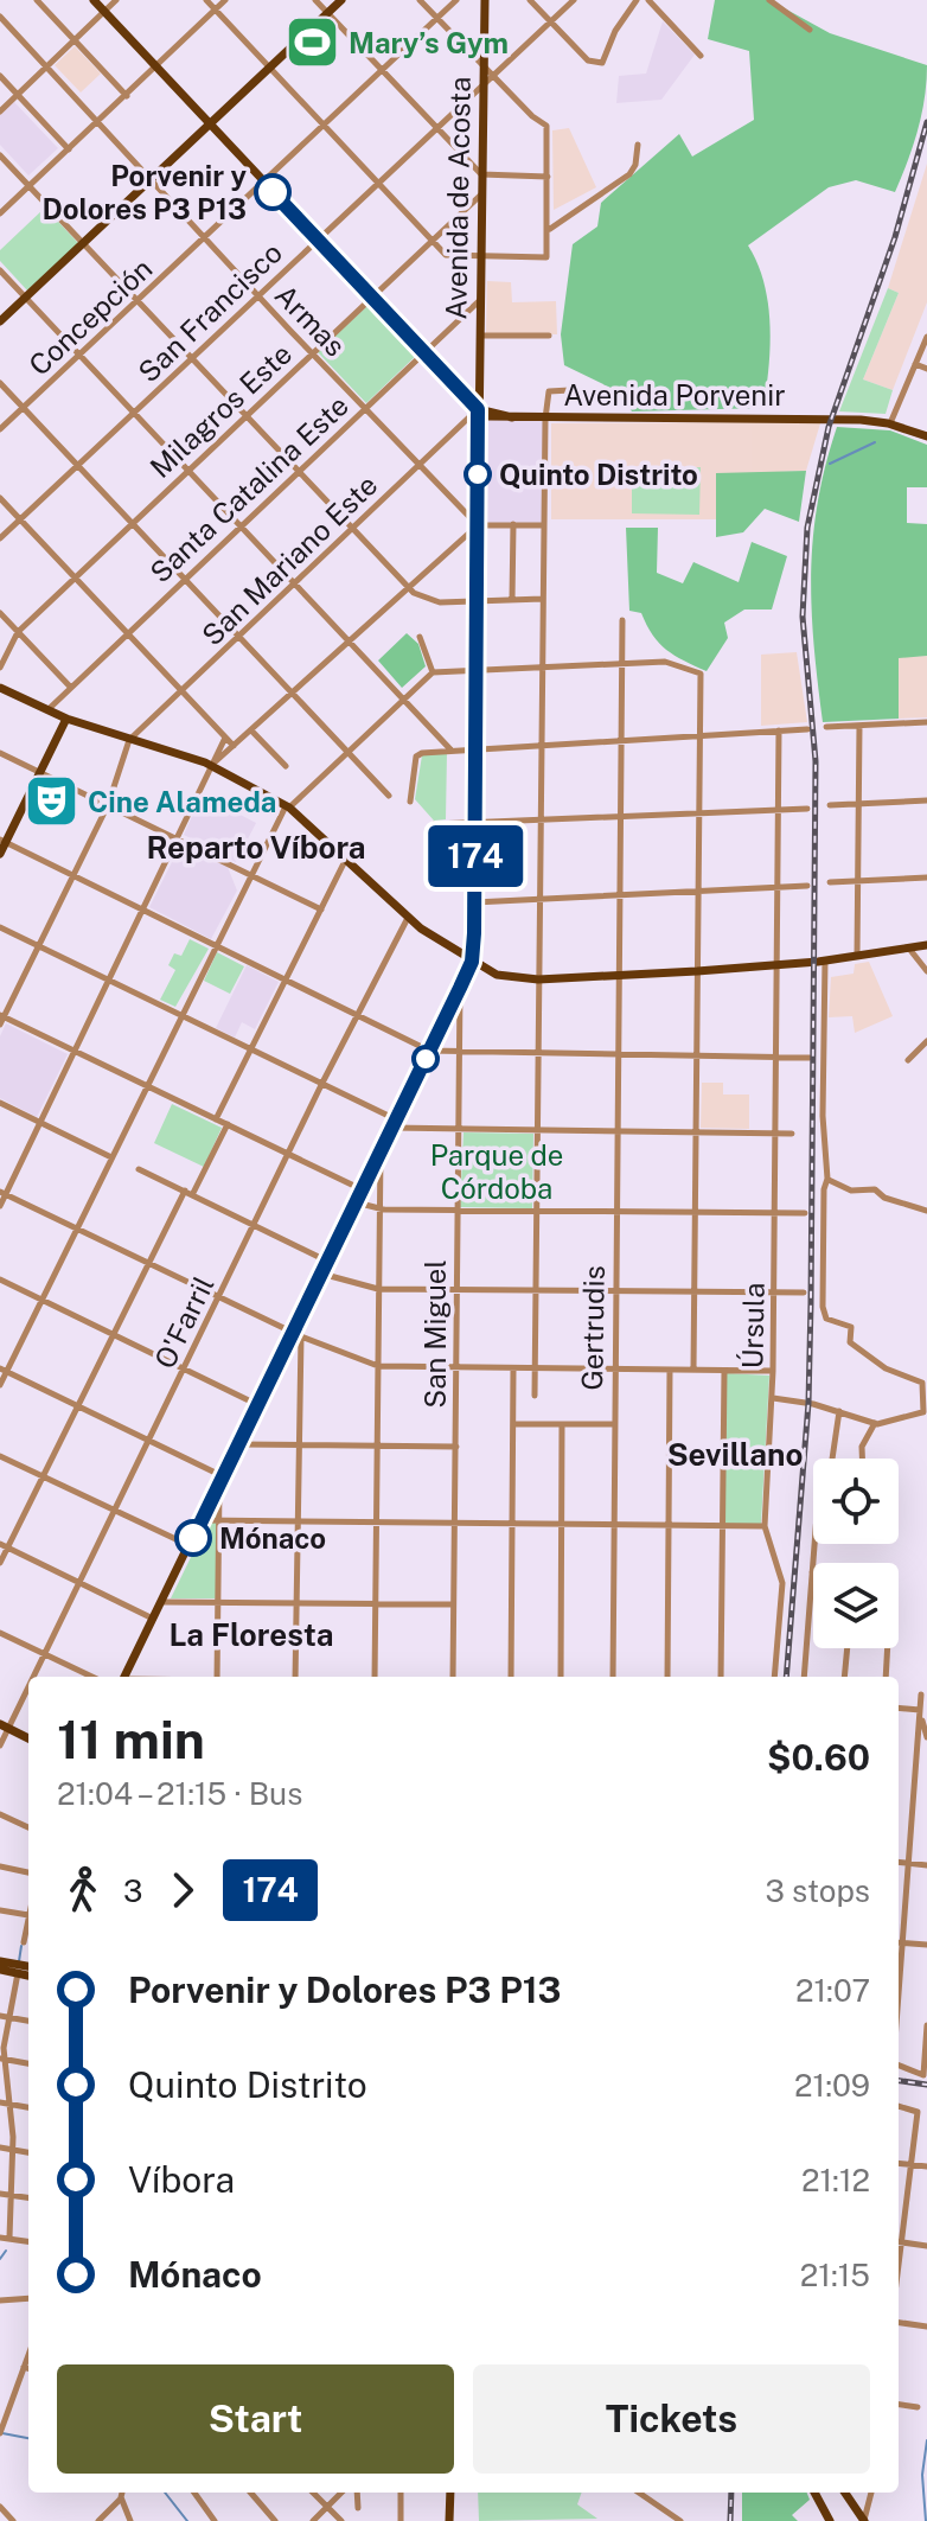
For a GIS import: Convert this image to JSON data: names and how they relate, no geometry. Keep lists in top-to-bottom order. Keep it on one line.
{"streets":{"main road":["Avenida de Acosta","Avenida Porvenir"],"street":["San Francisco","Concepción","Armas","Milagros Este","Santa Catalina Este","San Mariano Este","O'Farril","Úrsula","Gertrudis","San Miguel"]},"crossings":[["Avenida de Acosta","San Francisco"],["Avenida de Acosta","Armas"],["Avenida de Acosta","Avenida Porvenir"],["Avenida de Acosta","Milagros Este"],["Avenida de Acosta","Santa Catalina Este"],["Avenida de Acosta","San Mariano Este"],["Avenida de Acosta","San Miguel"],["San Francisco","Armas"],["Concepción","Armas"],["Armas","Milagros Este"],["Armas","Santa Catalina Este"],["Armas","San Mariano Este"],["Avenida Porvenir","San Mariano Este"]],"districts":["Reparto Víbora","Sevillano","La Floresta"],"parks":["Parque de Córdoba"],"places":{"sports":["Mary’s Gym"],"other":["Porvenir y Dolores P3 P13","Quinto Distrito","Mónaco"],"theatre":["Cine Alameda"]},"lines":["bus line 174"],"page":{"on_map":"174","heading":["11 min","21:04 – 21:15 · Bus","$0.60"],"legs":["3","174","3 stops"],"list":[{"name":"Porvenir y Dolores P3 P13","value":"21:07"},{"name":"Quinto Distrito","value":"21:09"},{"name":"Víbora","value":"21:12"},{"name":"Mónaco","value":"21:15"}],"buttons":["Start","Tickets"]}}
